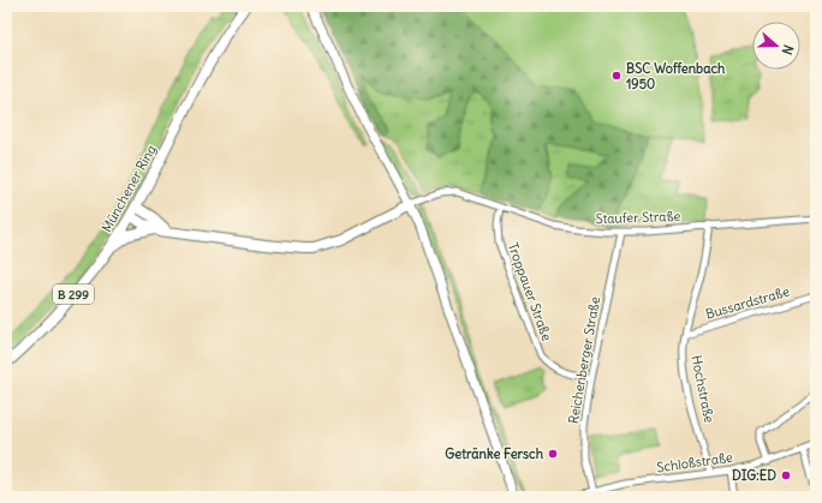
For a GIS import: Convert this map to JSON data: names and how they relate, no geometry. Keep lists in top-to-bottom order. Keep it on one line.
{"streets":{"main road":["Münchener Ring","B 299"],"street":["Staufer Straße","Troppauer Straße","Bussardstraße","Reichenberger Straße","Hochstraße","Schloßstraße"]},"crossings":[["Staufer Straße","Troppauer Straße"],["Staufer Straße","Reichenberger Straße"],["Staufer Straße","Hochstraße"],["Troppauer Straße","Reichenberger Straße"],["Bussardstraße","Hochstraße"],["Reichenberger Straße","Schloßstraße"],["Hochstraße","Schloßstraße"]],"places":["BSC Woffenbach 1950","Getränke Fersch","DIG:ED"],"north":"right"}
